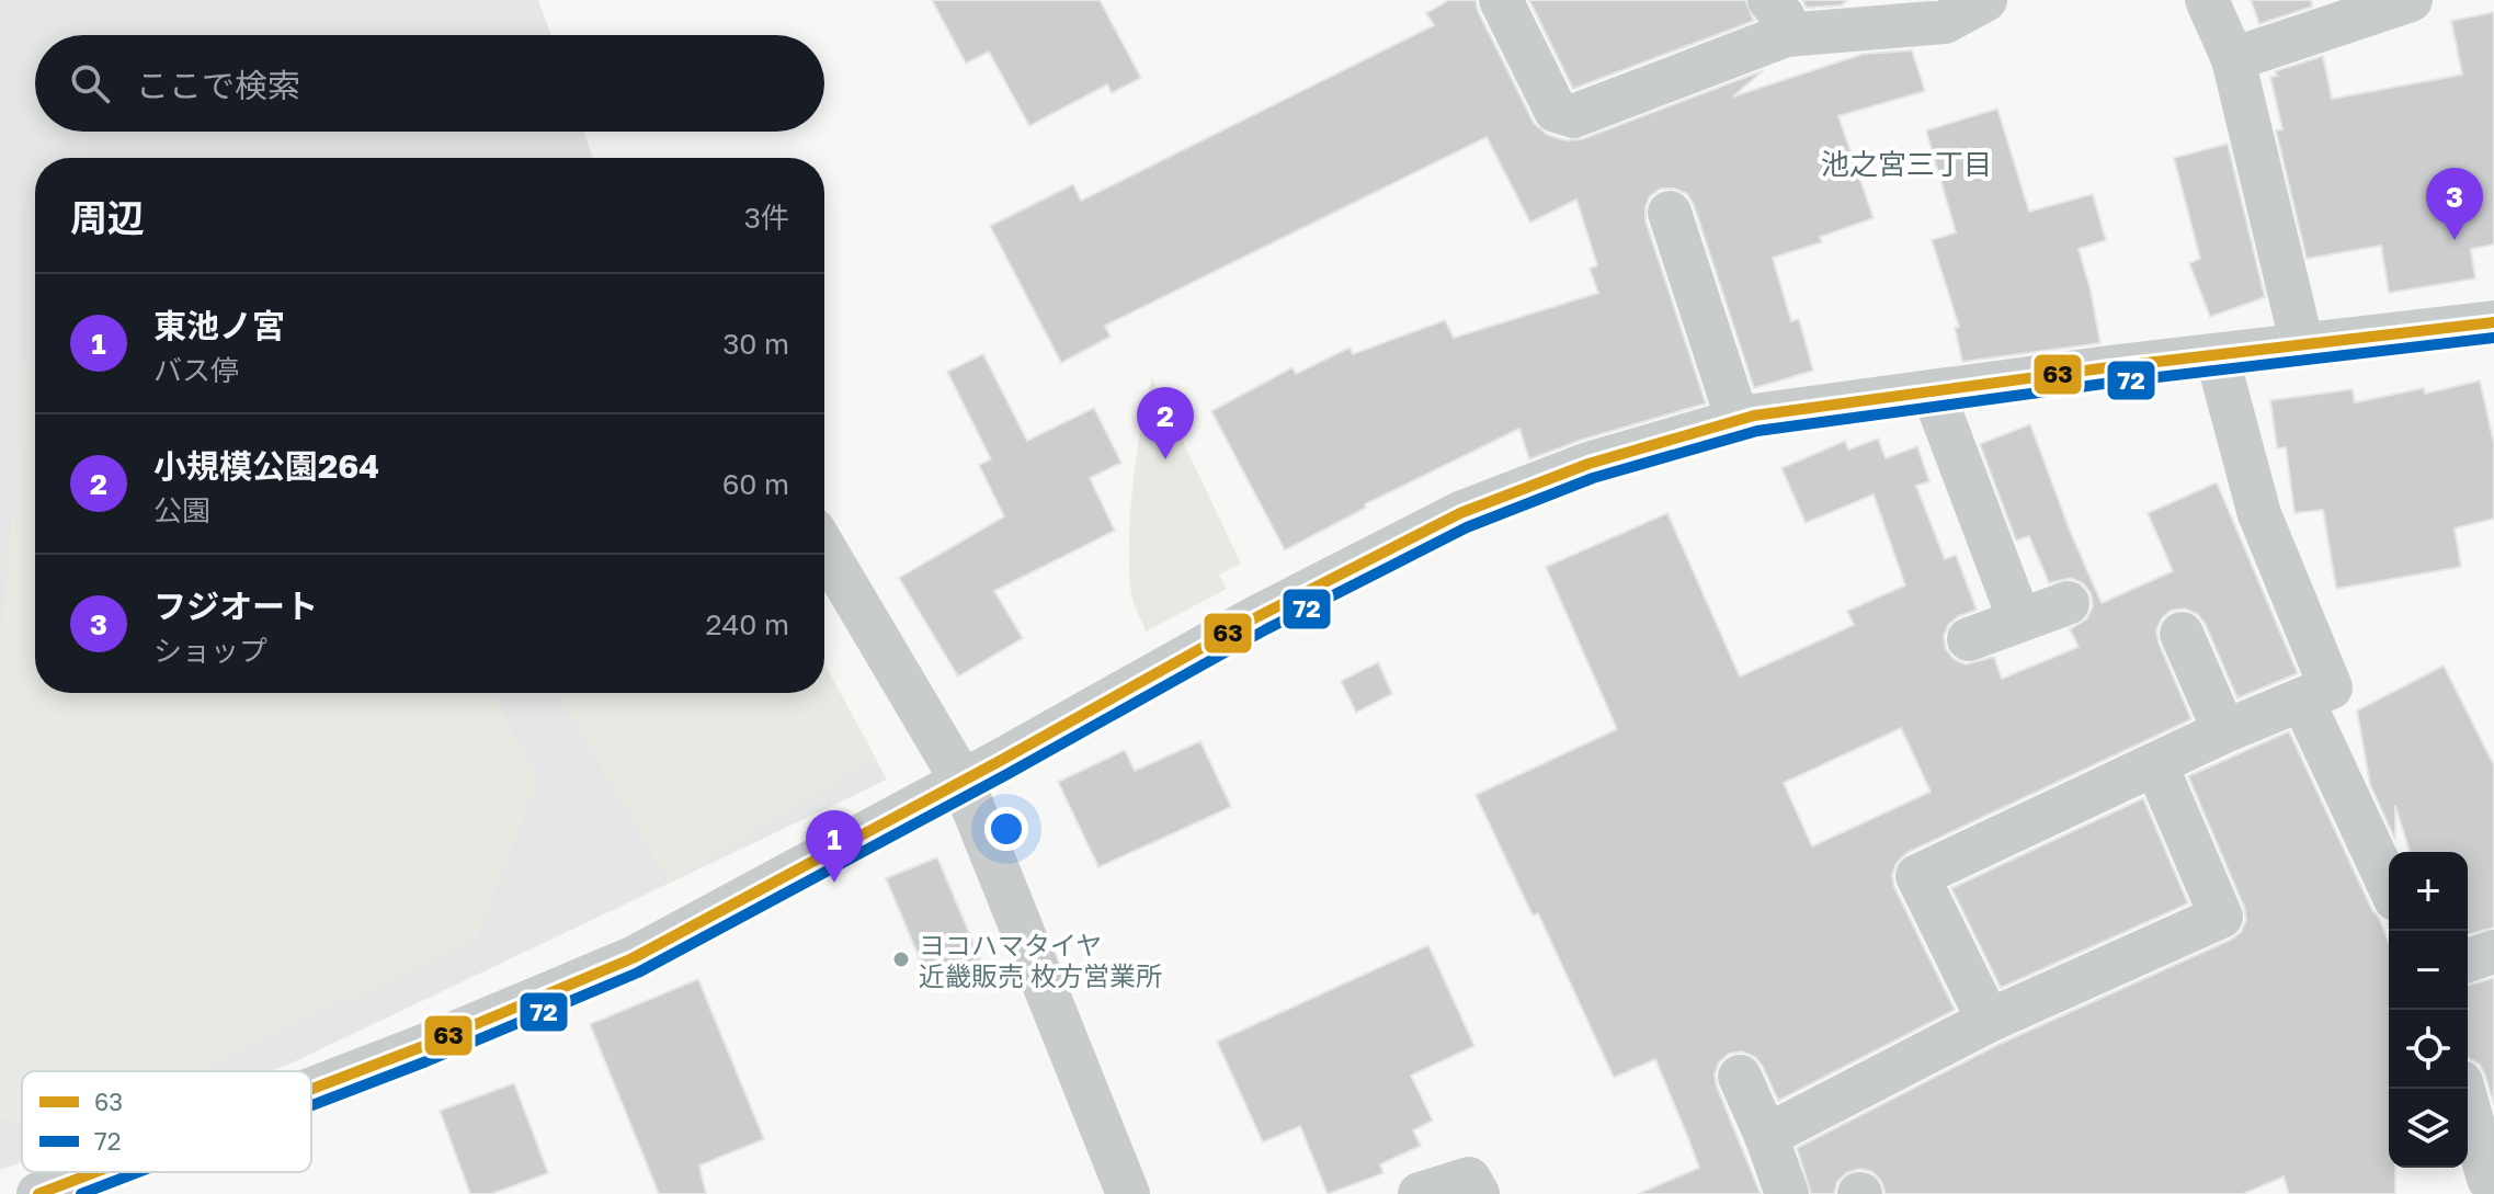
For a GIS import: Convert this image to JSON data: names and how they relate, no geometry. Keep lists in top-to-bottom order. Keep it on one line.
{"districts":["池之宮三丁目"],"places":["ヨコハマタイヤ 近畿販売 枚方営業所"],"lines":["transit line 63","transit line 72"],"legend":["63","72"],"page":{"search":"ここで検索","heading":["周辺","3件"],"pins":["3","2","1"],"list":[{"mark":"1","name":"東池ノ宮","note":"バス停","value":"30 m"},{"mark":"2","name":"小規模公園264","note":"公園","value":"60 m"},{"mark":"3","name":"フジオート","note":"ショップ","value":"240 m"}],"map_buttons":["+","−"]}}
